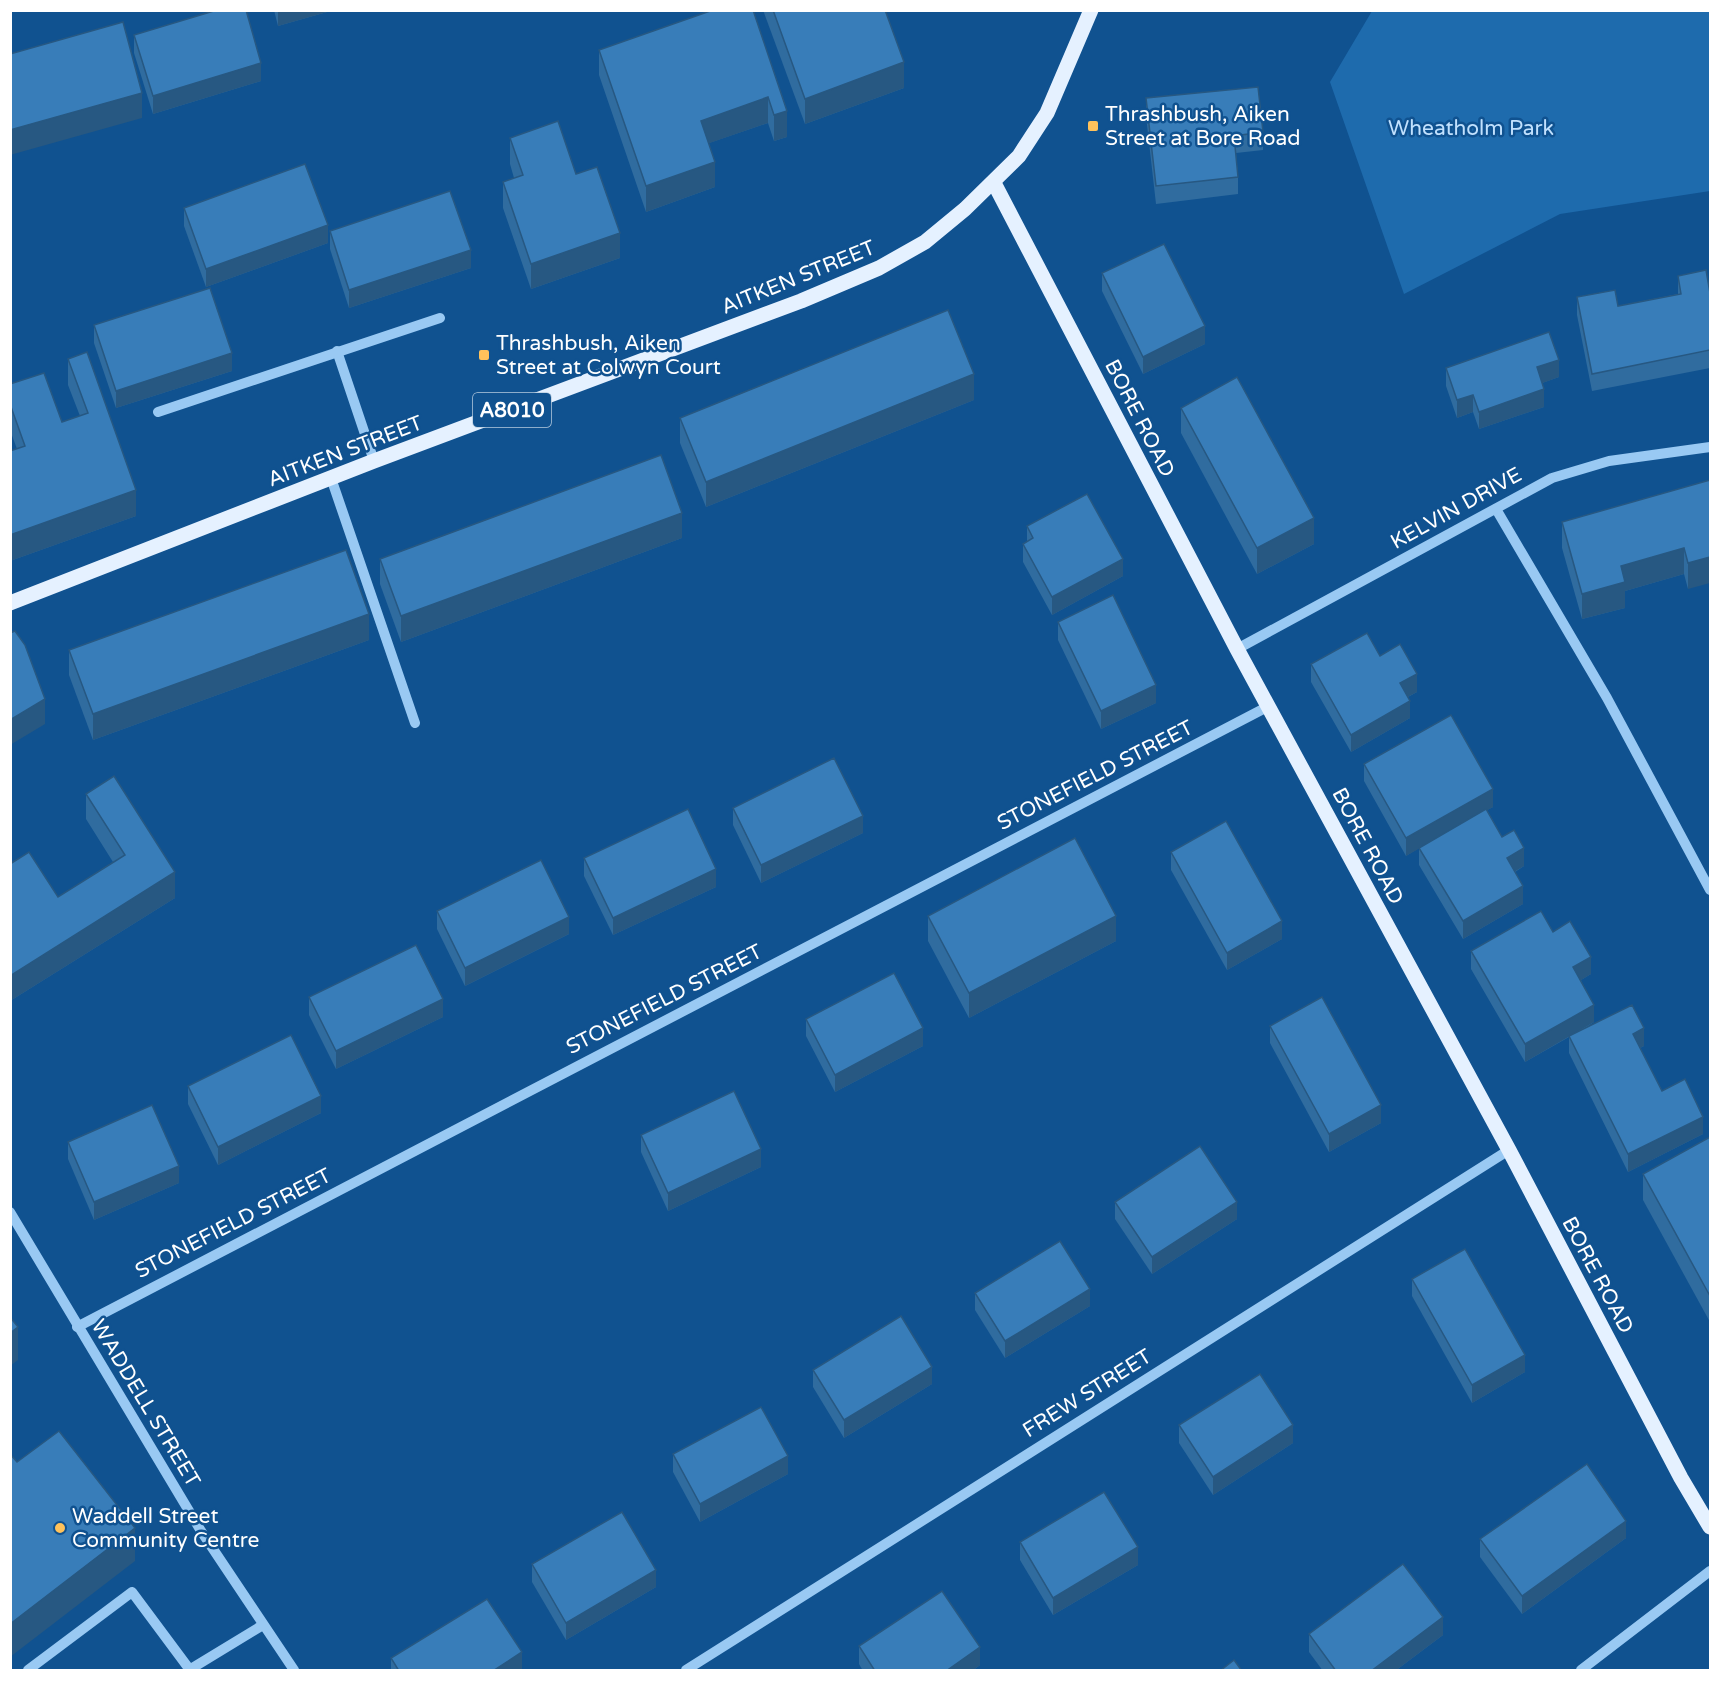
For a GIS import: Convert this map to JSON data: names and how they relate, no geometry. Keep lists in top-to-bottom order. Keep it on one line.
{"streets":{"main road":["AITKEN STREET","A8010","BORE ROAD"],"street":["KELVIN DRIVE","STONEFIELD STREET","FREW STREET","WADDELL STREET"]},"crossings":[["AITKEN STREET","BORE ROAD"],["BORE ROAD","KELVIN DRIVE"],["BORE ROAD","STONEFIELD STREET"],["BORE ROAD","FREW STREET"],["STONEFIELD STREET","WADDELL STREET"]],"parks":["Wheatholm Park"],"places":{"transit":["Thrashbush, Aiken Street at Bore Road","Thrashbush, Aiken Street at Colwyn Court"],"other":["Waddell Street Community Centre"]}}
